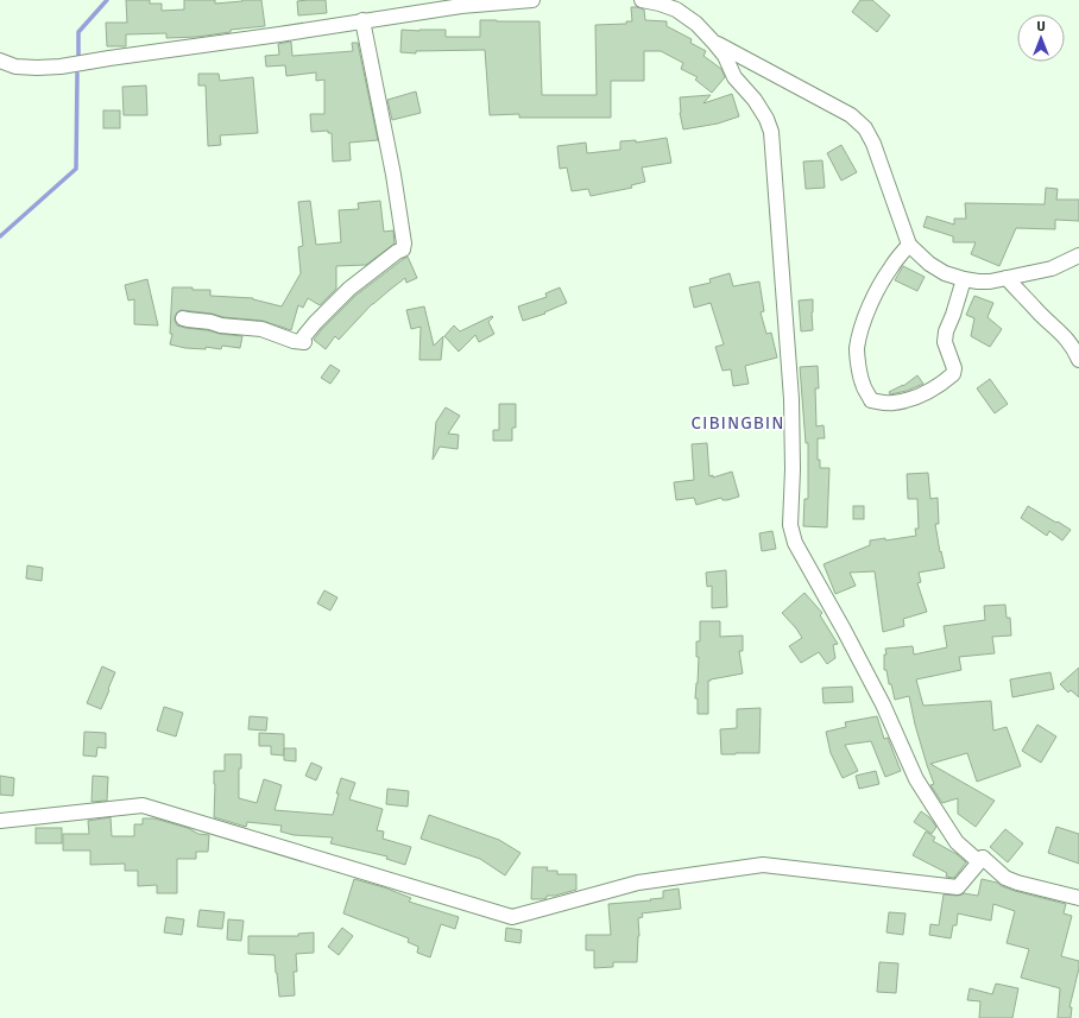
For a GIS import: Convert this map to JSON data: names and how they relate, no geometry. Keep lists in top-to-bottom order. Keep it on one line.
{"districts":["CIBINGBIN"],"north":"top"}
